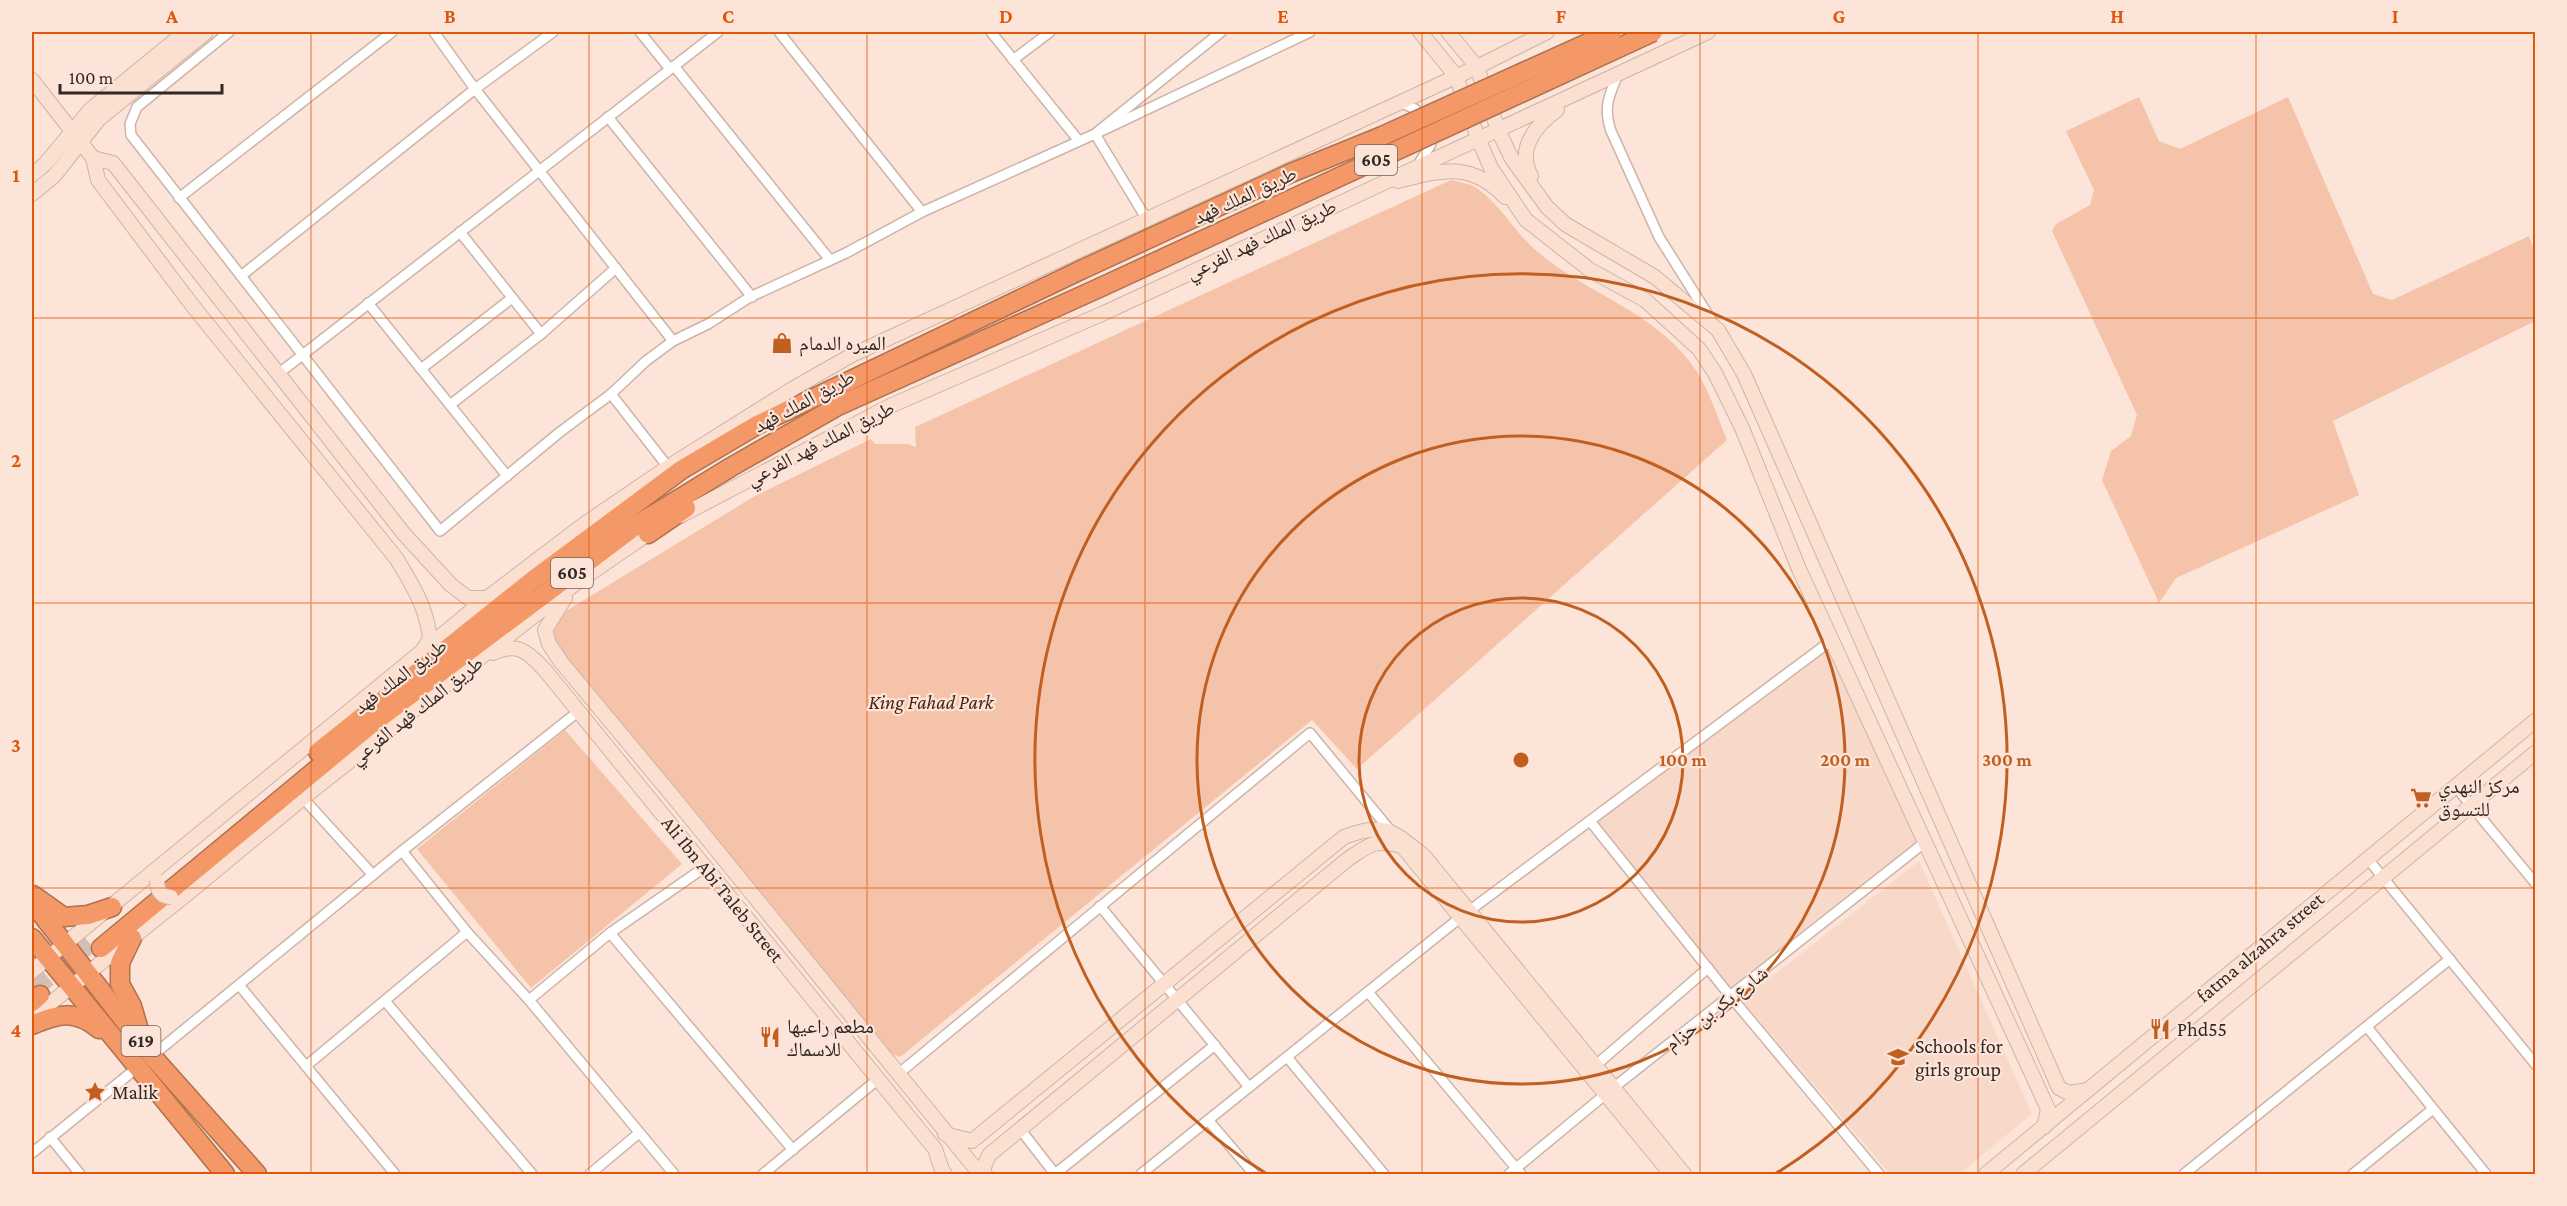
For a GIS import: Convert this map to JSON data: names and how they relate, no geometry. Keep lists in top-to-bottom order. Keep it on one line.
{"streets":{"highway":["605","طريق الملك فهد","619"],"street":["طريق الملك فهد الفرعي","Ali Ibn Abi Taleb Street","fatma alzahra street","شارع بكر بن حزام"]},"crossings":[["طريق الملك فهد الفرعي","Ali Ibn Abi Taleb Street"],["طريق الملك فهد الفرعي","619"]],"parks":["King Fahad Park"],"places":{"shop":["الميره الدمام"],"supermarket":["مركز النهدي للتسوق"],"restaurant":["Phd55","مطعم راعيها للاسماك"],"school or university":["Schools for girls group"],"place":["Malik"]},"scale_bar":"100 m","grid":{"columns":["A","B","C","D","E","F","G","H","I"],"rows":["1","2","3","4"]},"rings":["100 m","200 m","300 m"]}
